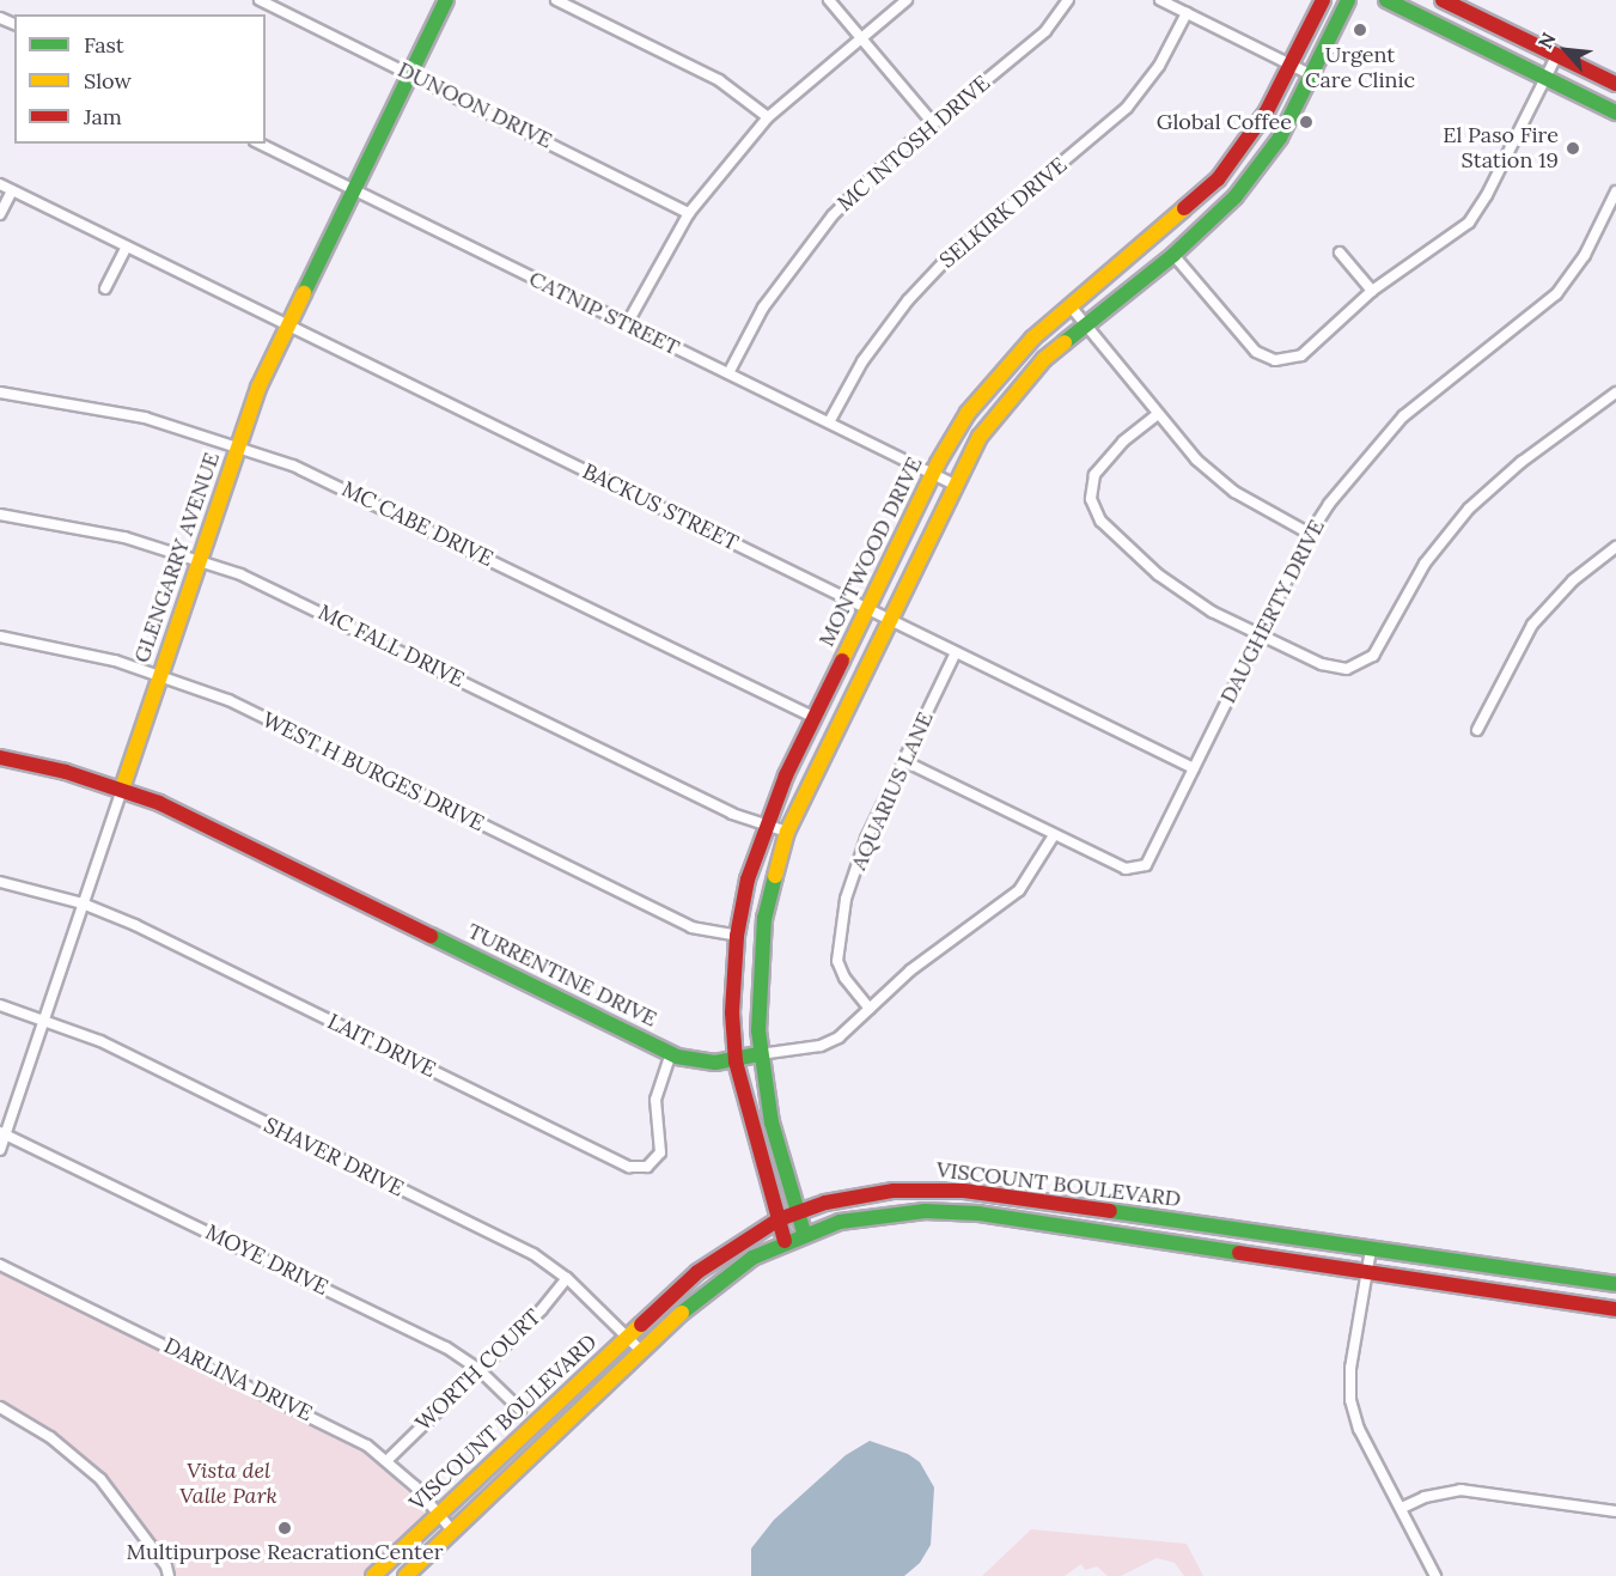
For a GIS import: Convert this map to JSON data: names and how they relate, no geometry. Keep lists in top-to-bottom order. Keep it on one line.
{"streets":{"main road":["MONTWOOD DRIVE","GLENGARRY AVENUE","TURRENTINE DRIVE","VISCOUNT BOULEVARD"],"street":["DUNOON DRIVE","MC INTOSH DRIVE","SELKIRK DRIVE","CATNIP STREET","BACKUS STREET","MC CABE DRIVE","DAUGHERTY DRIVE","MC FALL DRIVE","WEST H BURGES DRIVE","AQUARIUS LANE","LAIT DRIVE","SHAVER DRIVE","MOYE DRIVE","WORTH COURT","DARLINA DRIVE"]},"crossings":[["DUNOON DRIVE","GLENGARRY AVENUE"],["MC INTOSH DRIVE","CATNIP STREET"],["SELKIRK DRIVE","CATNIP STREET"],["CATNIP STREET","MONTWOOD DRIVE"],["CATNIP STREET","GLENGARRY AVENUE"],["BACKUS STREET","MONTWOOD DRIVE"],["BACKUS STREET","GLENGARRY AVENUE"],["BACKUS STREET","DAUGHERTY DRIVE"],["BACKUS STREET","AQUARIUS LANE"],["MC CABE DRIVE","MONTWOOD DRIVE"],["MC CABE DRIVE","GLENGARRY AVENUE"],["MONTWOOD DRIVE","MC FALL DRIVE"],["MONTWOOD DRIVE","WEST H BURGES DRIVE"],["MONTWOOD DRIVE","TURRENTINE DRIVE"],["MONTWOOD DRIVE","VISCOUNT BOULEVARD"],["GLENGARRY AVENUE","MC FALL DRIVE"],["GLENGARRY AVENUE","WEST H BURGES DRIVE"],["GLENGARRY AVENUE","TURRENTINE DRIVE"],["GLENGARRY AVENUE","LAIT DRIVE"],["GLENGARRY AVENUE","SHAVER DRIVE"],["GLENGARRY AVENUE","MOYE DRIVE"],["DAUGHERTY DRIVE","AQUARIUS LANE"],["DAUGHERTY DRIVE","TURRENTINE DRIVE"],["AQUARIUS LANE","TURRENTINE DRIVE"],["TURRENTINE DRIVE","LAIT DRIVE"],["SHAVER DRIVE","VISCOUNT BOULEVARD"],["SHAVER DRIVE","WORTH COURT"],["VISCOUNT BOULEVARD","DARLINA DRIVE"],["MOYE DRIVE","WORTH COURT"],["WORTH COURT","DARLINA DRIVE"]],"parks":["Vista del Valle Park"],"places":["Urgent Care Clinic","Global Coffee","El Paso Fire Station 19","Multipurpose ReacrationCenter"],"legend":["Fast","Slow","Jam"],"north":"top left"}
